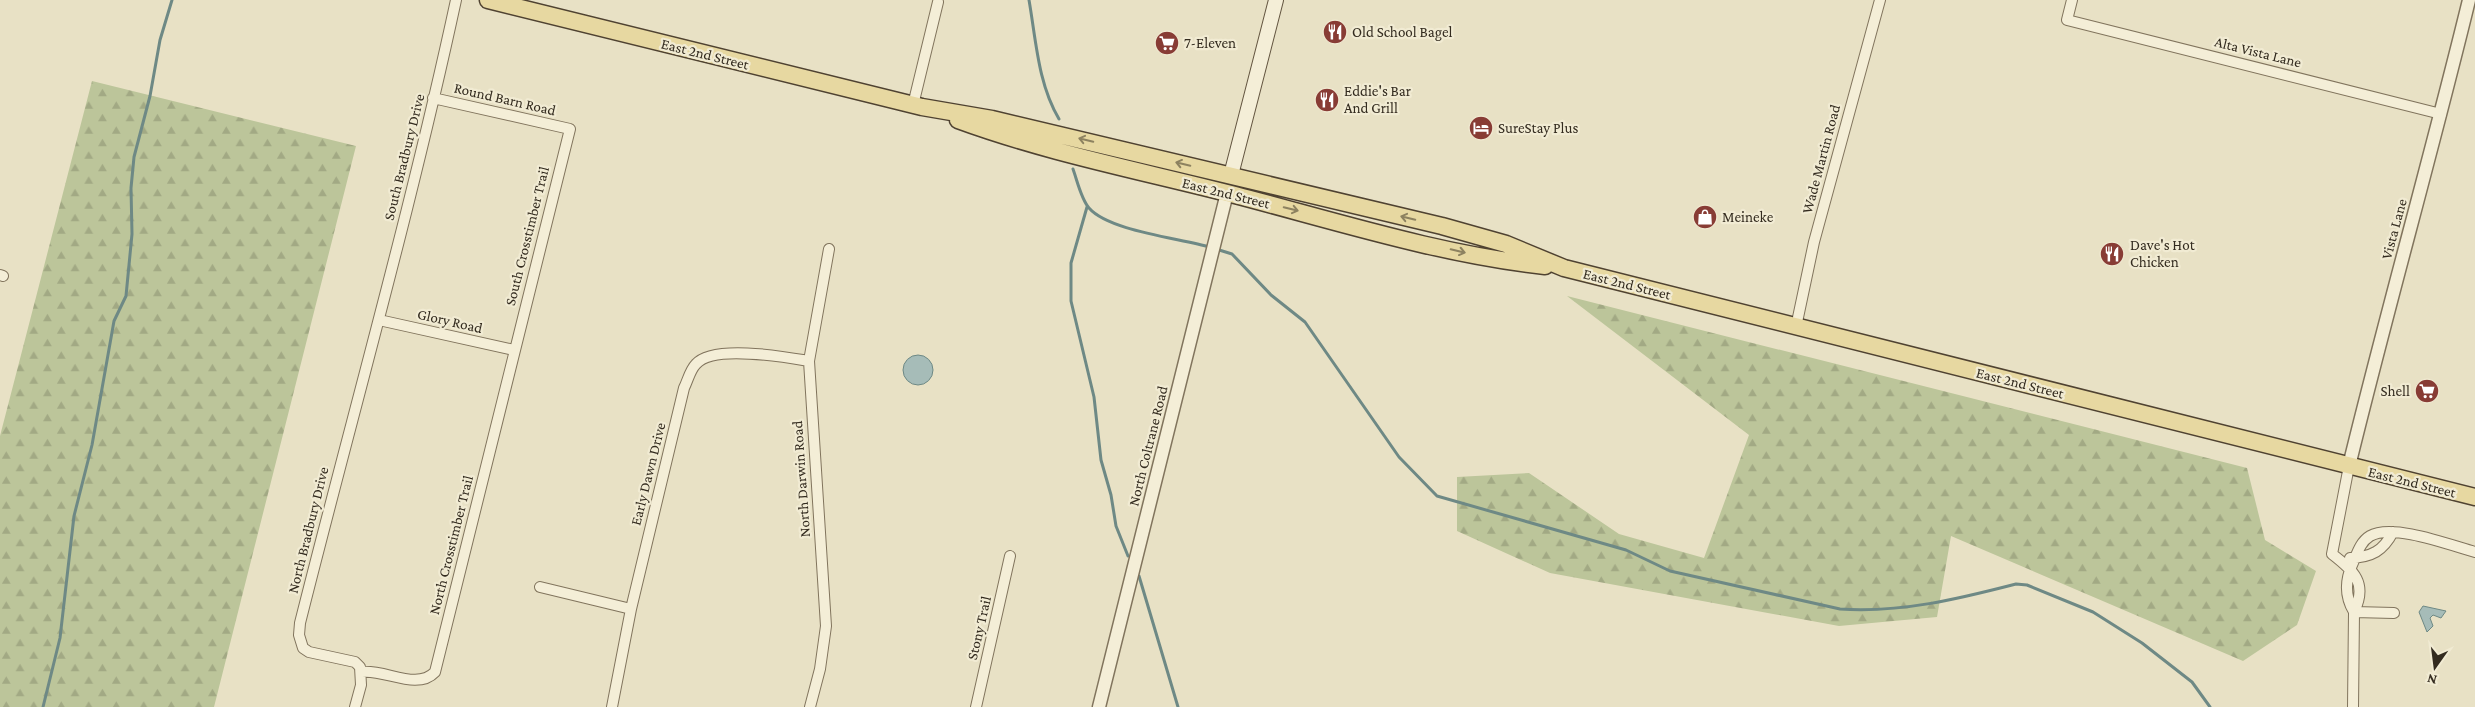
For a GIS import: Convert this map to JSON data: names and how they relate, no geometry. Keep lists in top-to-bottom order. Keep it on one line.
{"streets":{"main road":["East 2nd Street"],"street":["Alta Vista Lane","Round Barn Road","South Bradbury Drive","Wade Martin Road","Vista Lane","South Crosstimber Trail","Glory Road","North Coltrane Road","Early Dawn Drive","North Darwin Road","North Bradbury Drive","North Crosstimber Trail","Stony Trail"]},"crossings":[["Alta Vista Lane","Vista Lane"],["East 2nd Street","Wade Martin Road"],["East 2nd Street","Vista Lane"],["East 2nd Street","North Coltrane Road"],["Round Barn Road","South Bradbury Drive"],["Round Barn Road","South Crosstimber Trail"],["South Bradbury Drive","Glory Road"],["South Bradbury Drive","North Bradbury Drive"],["South Crosstimber Trail","Glory Road"],["South Crosstimber Trail","North Crosstimber Trail"],["Glory Road","North Bradbury Drive"],["Glory Road","North Crosstimber Trail"],["Early Dawn Drive","North Darwin Road"],["North Bradbury Drive","North Crosstimber Trail"]],"places":{"restaurant":["Old School Bagel","Eddie's Bar And Grill","Dave's Hot Chicken"],"supermarket":["7-Eleven","Shell"],"hotel":["SureStay Plus"],"shop":["Meineke"]},"north":"bottom"}
